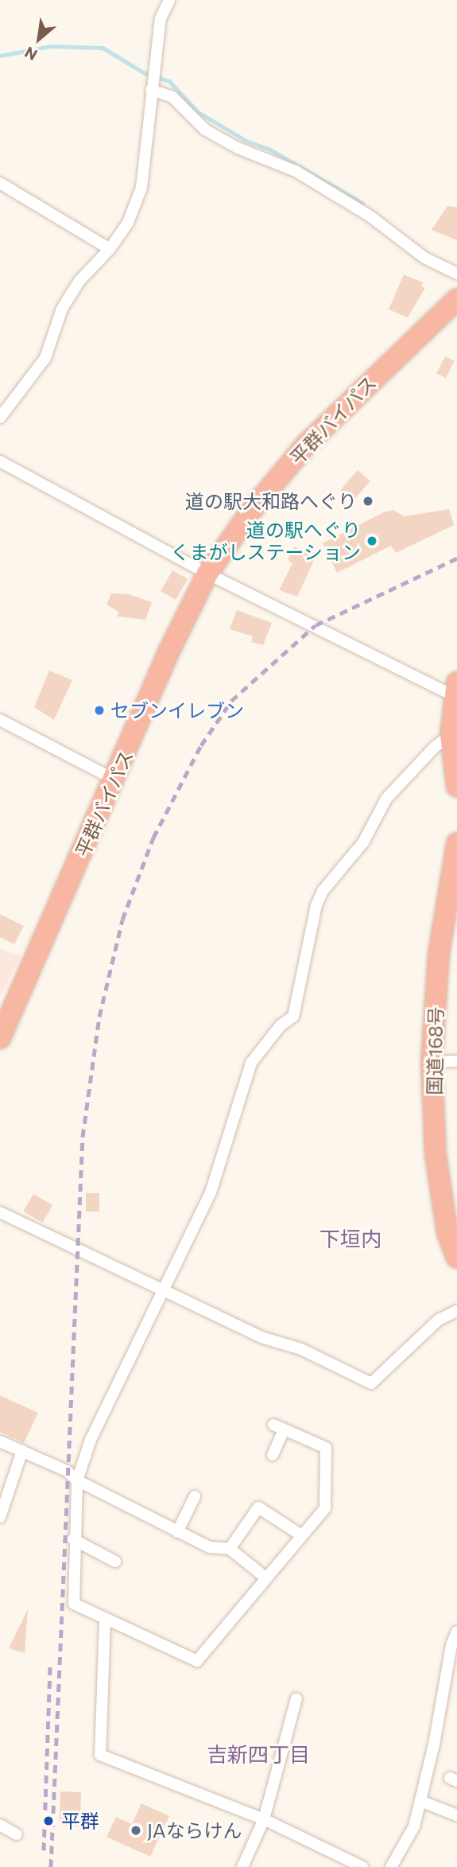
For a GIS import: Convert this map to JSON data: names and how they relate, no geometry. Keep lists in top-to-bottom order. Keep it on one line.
{"streets":{"highway":["平群バイパス","国道168号"]},"districts":["下垣内","吉新四丁目"],"places":["道の駅大和路へぐり","道の駅へぐり くまがしステーション","セブンイレブン","平群","JAならけん"],"north":"bottom left"}
